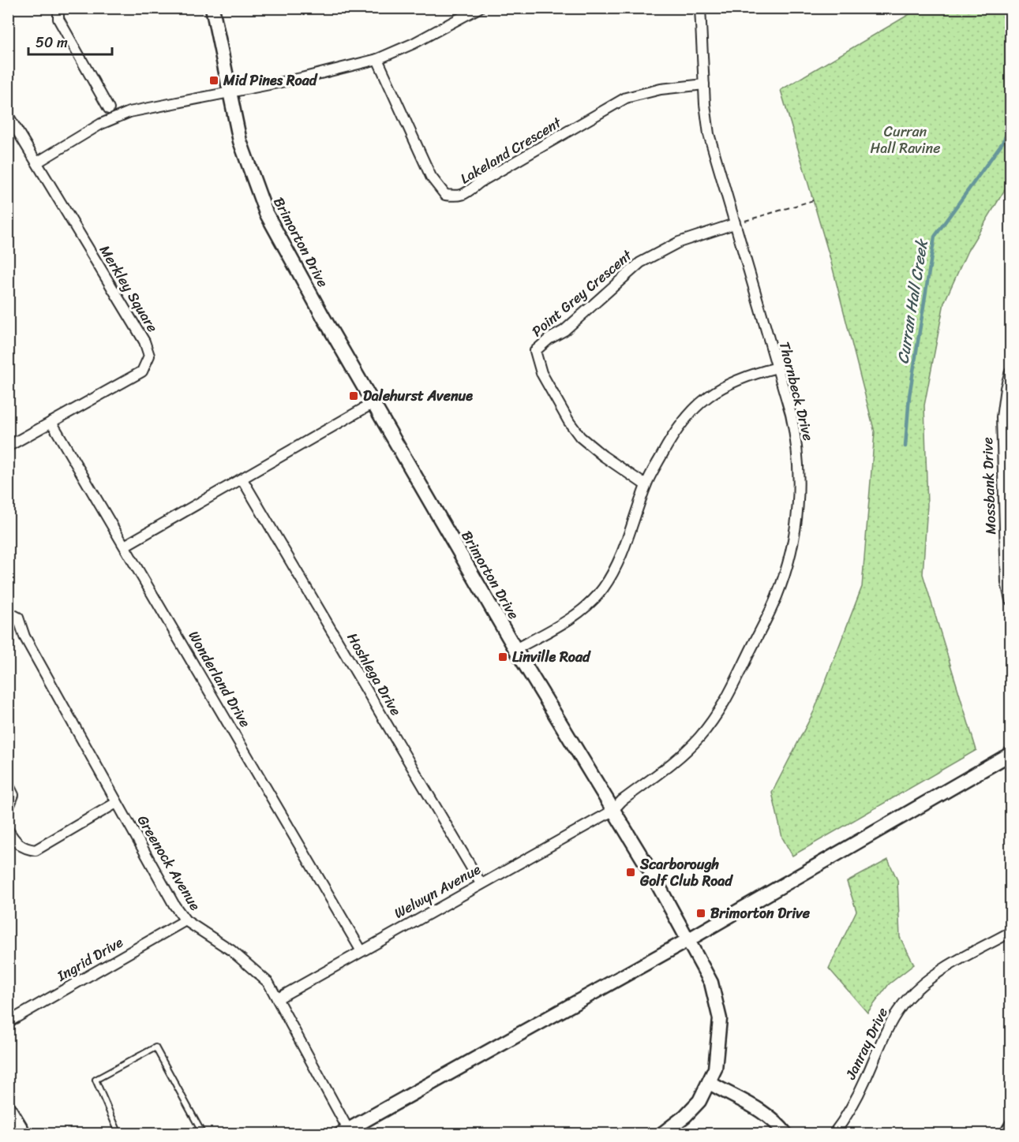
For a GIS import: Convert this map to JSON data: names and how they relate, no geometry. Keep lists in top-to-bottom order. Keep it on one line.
{"streets":{"street":["Lakeland Crescent","Brimorton Drive","Merkley Square","Point Grey Crescent","Thornbeck Drive","Mossbank Drive","Hoshlega Drive","Wonderland Drive","Greenock Avenue","Welwyn Avenue","Ingrid Drive","Janray Drive"]},"crossings":[["Lakeland Crescent","Thornbeck Drive"],["Brimorton Drive","Thornbeck Drive"],["Brimorton Drive","Welwyn Avenue"],["Merkley Square","Wonderland Drive"],["Point Grey Crescent","Thornbeck Drive"],["Thornbeck Drive","Welwyn Avenue"],["Hoshlega Drive","Welwyn Avenue"],["Wonderland Drive","Welwyn Avenue"],["Greenock Avenue","Welwyn Avenue"],["Greenock Avenue","Ingrid Drive"]],"water":["Curran Hall Creek"],"parks":["Curran Hall Ravine"],"places":{"transit":["Mid Pines Road","Dalehurst Avenue","Linville Road","Scarborough Golf Club Road","Brimorton Drive"]},"scale_bar":"50 m"}
